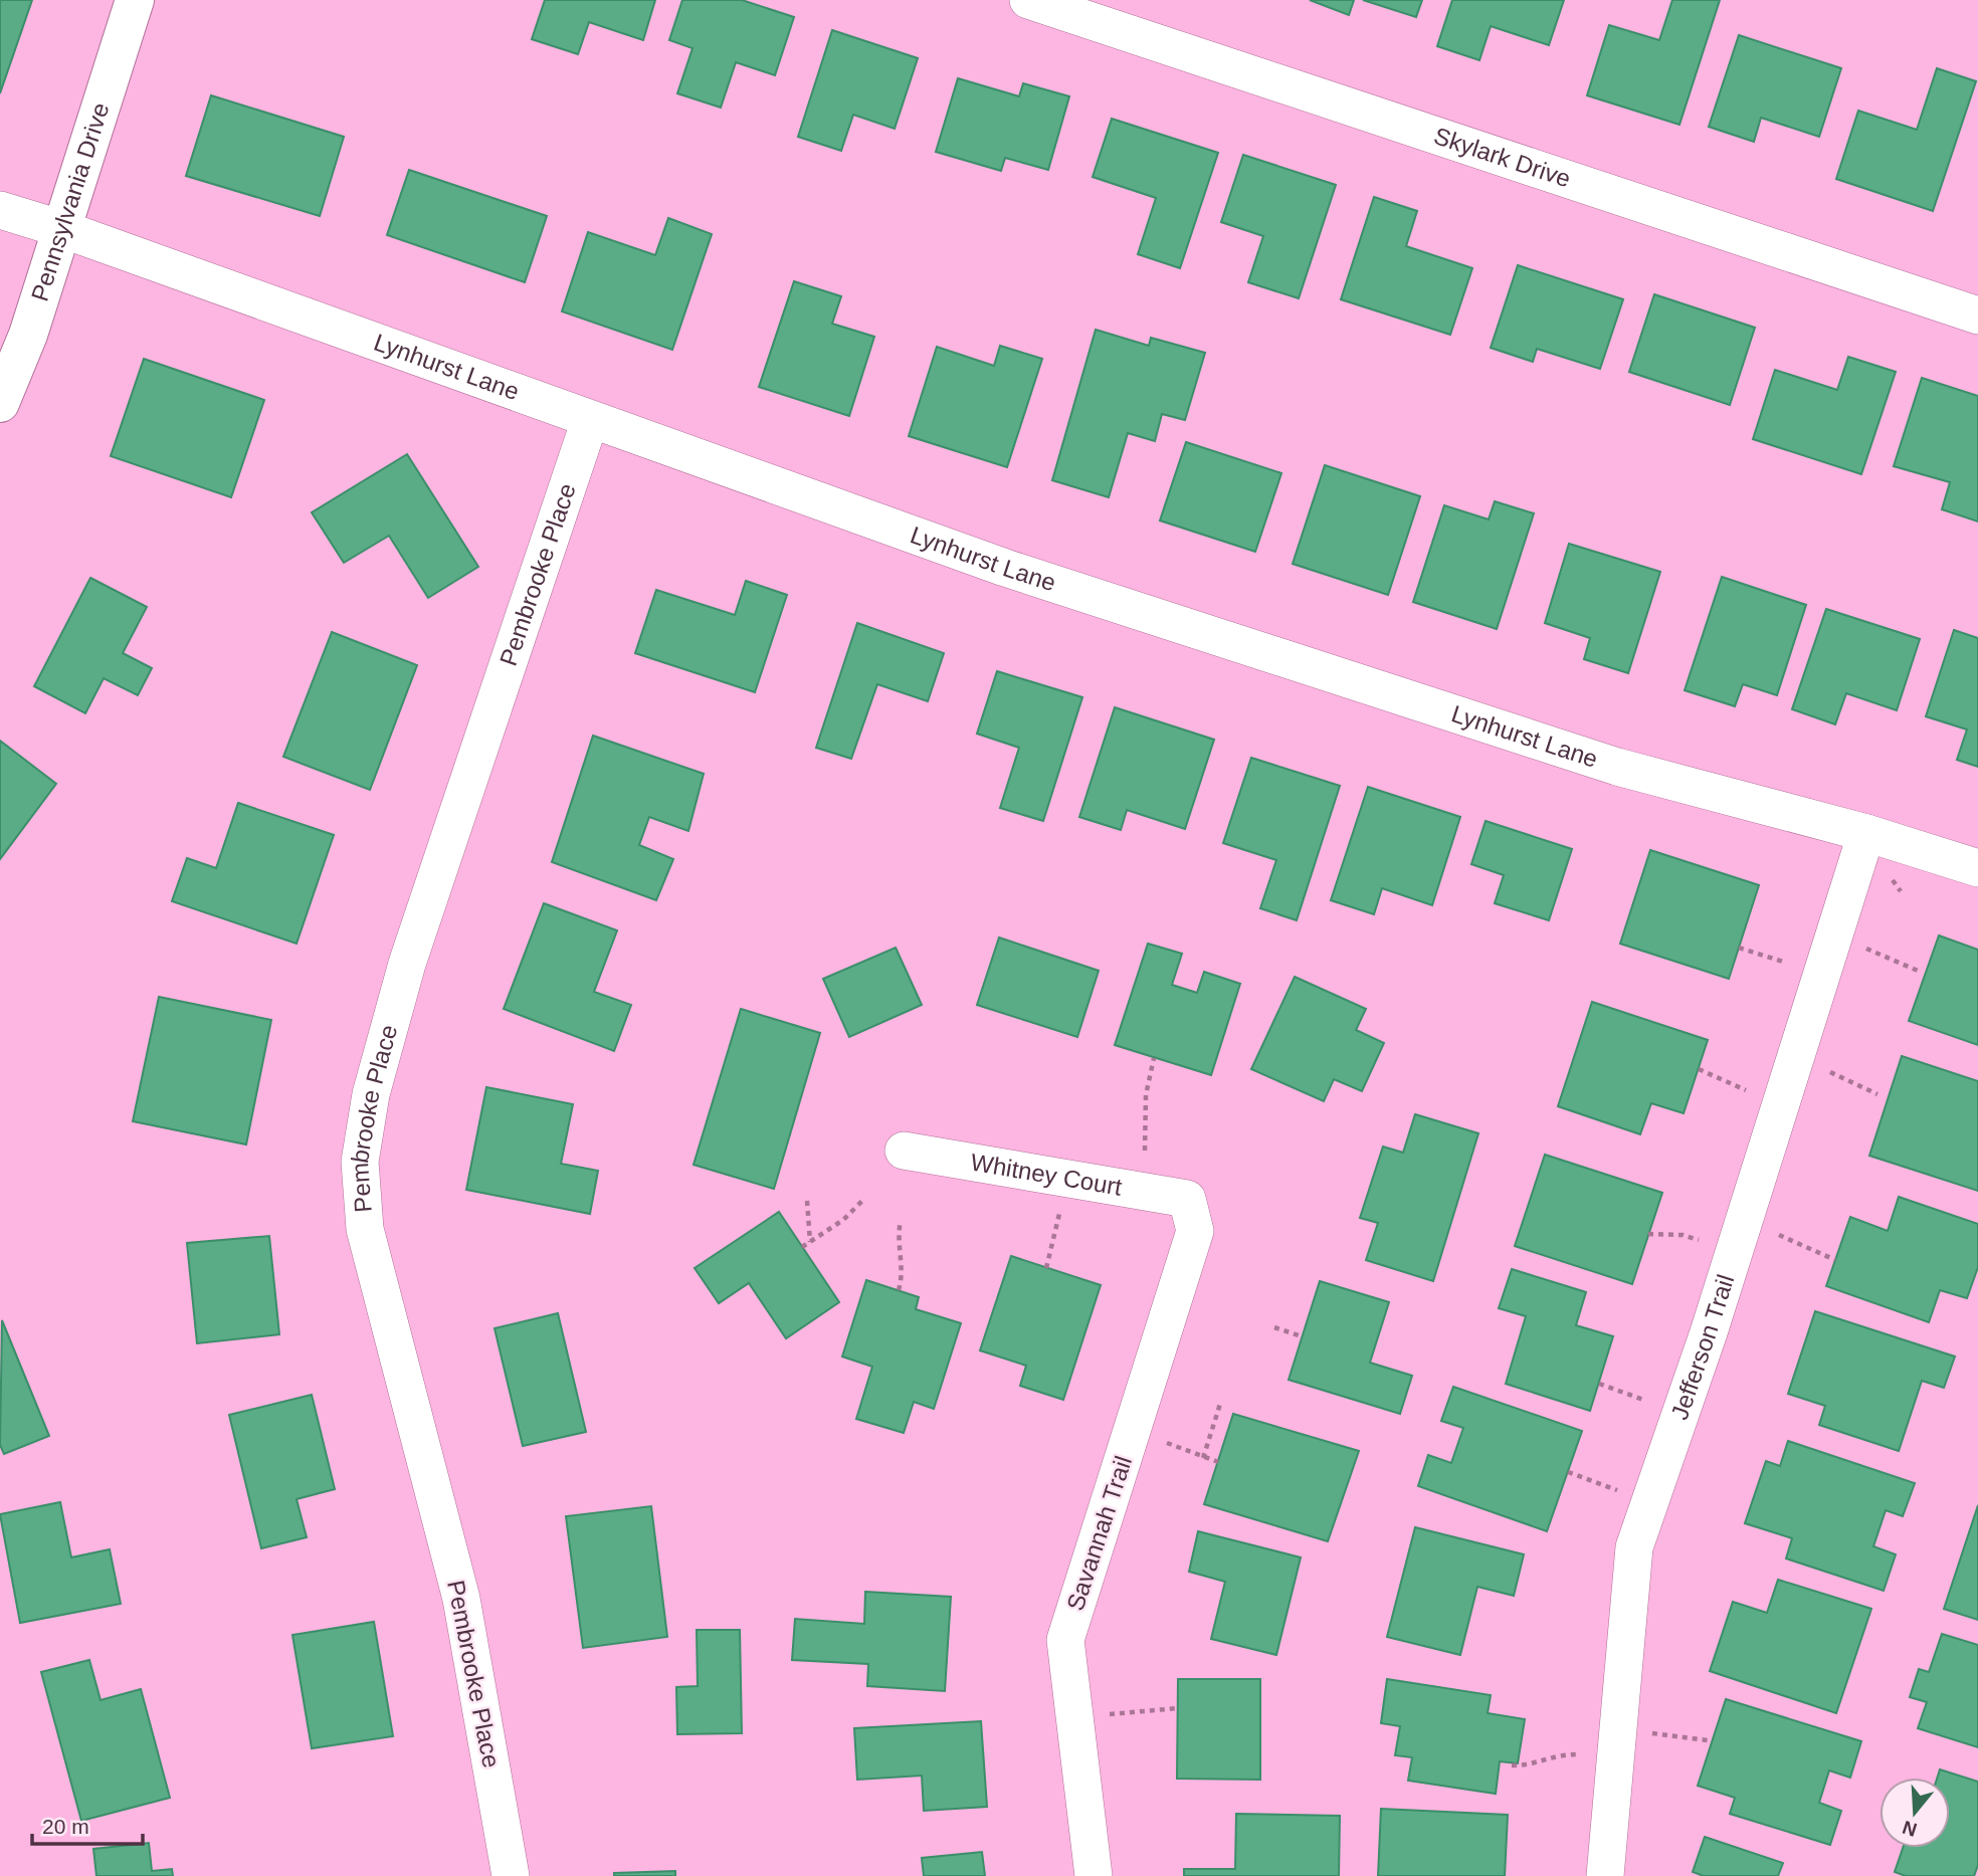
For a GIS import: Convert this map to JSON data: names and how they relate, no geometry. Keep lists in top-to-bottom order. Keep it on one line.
{"streets":{"street":["Skylark Drive","Pennsylvania Drive","Lynhurst Lane","Pembrooke Place","Whitney Court","Jefferson Trail","Savannah Trail"]},"crossings":[["Pennsylvania Drive","Lynhurst Lane"],["Lynhurst Lane","Pembrooke Place"],["Lynhurst Lane","Jefferson Trail"],["Whitney Court","Savannah Trail"]],"scale_bar":"20 m","north":"bottom"}
